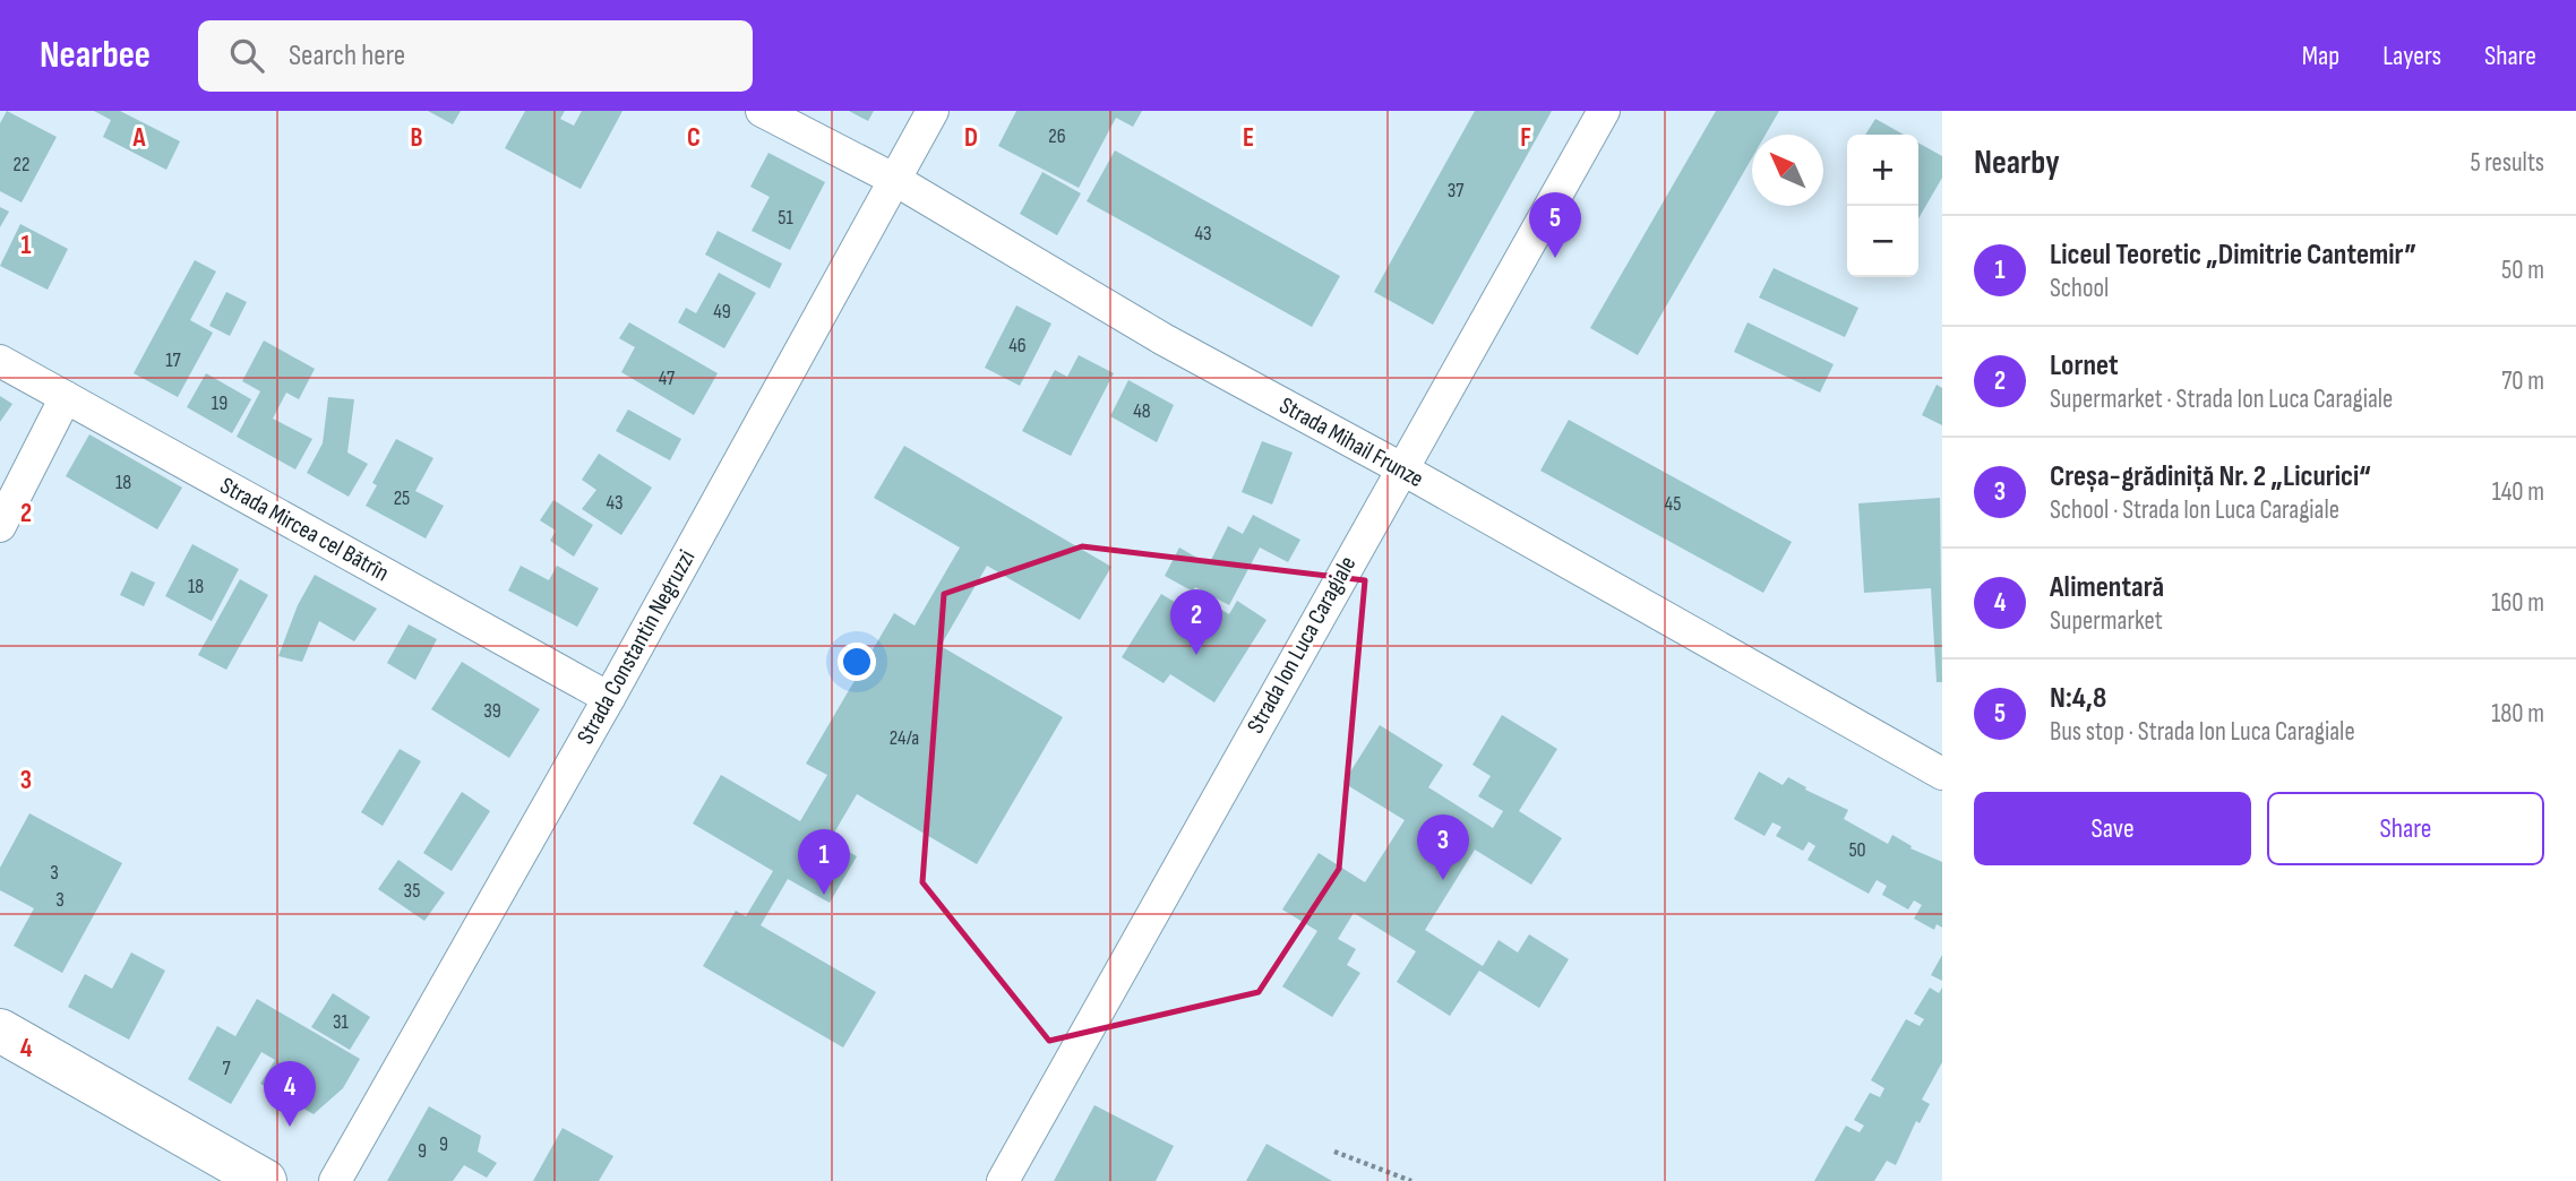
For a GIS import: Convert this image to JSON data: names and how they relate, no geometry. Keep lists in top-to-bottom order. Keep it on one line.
{"streets":{"street":["Strada Mihail Frunze","Strada Mircea cel Bătrîn","Strada Ion Luca Caragiale","Strada Constantin Negruzzi"]},"crossings":[["Strada Mihail Frunze","Strada Ion Luca Caragiale"],["Strada Mihail Frunze","Strada Constantin Negruzzi"],["Strada Mircea cel Bătrîn","Strada Constantin Negruzzi"]],"house_numbers":["26","22","37","51","43","49","46","17","47","19","48","18","25","43","45","18","39","24/a","50","3","35","3","31","7","9","9"],"north":"top left","page":{"header":"Nearbee","search":"Search here","nav":["Map","Layers","Share"],"heading":["Nearby","5 results"],"map_buttons":["+","−"],"pins":["5","2","3","1","4"],"list":[{"mark":"1","name":"Liceul Teoretic „Dimitrie Cantemir”","note":"School","value":"50 m"},{"mark":"2","name":"Lornet","note":"Supermarket · Strada Ion Luca Caragiale","value":"70 m"},{"mark":"3","name":"Creșa-grădiniță Nr. 2 „Licurici“","note":"School · Strada Ion Luca Caragiale","value":"140 m"},{"mark":"4","name":"Alimentară","note":"Supermarket","value":"160 m"},{"mark":"5","name":"N:4,8","note":"Bus stop · Strada Ion Luca Caragiale","value":"180 m"}],"buttons":["Save","Share"]},"grid":{"columns":["A","B","C","D","E","F"],"rows":["1","2","3","4"]}}
